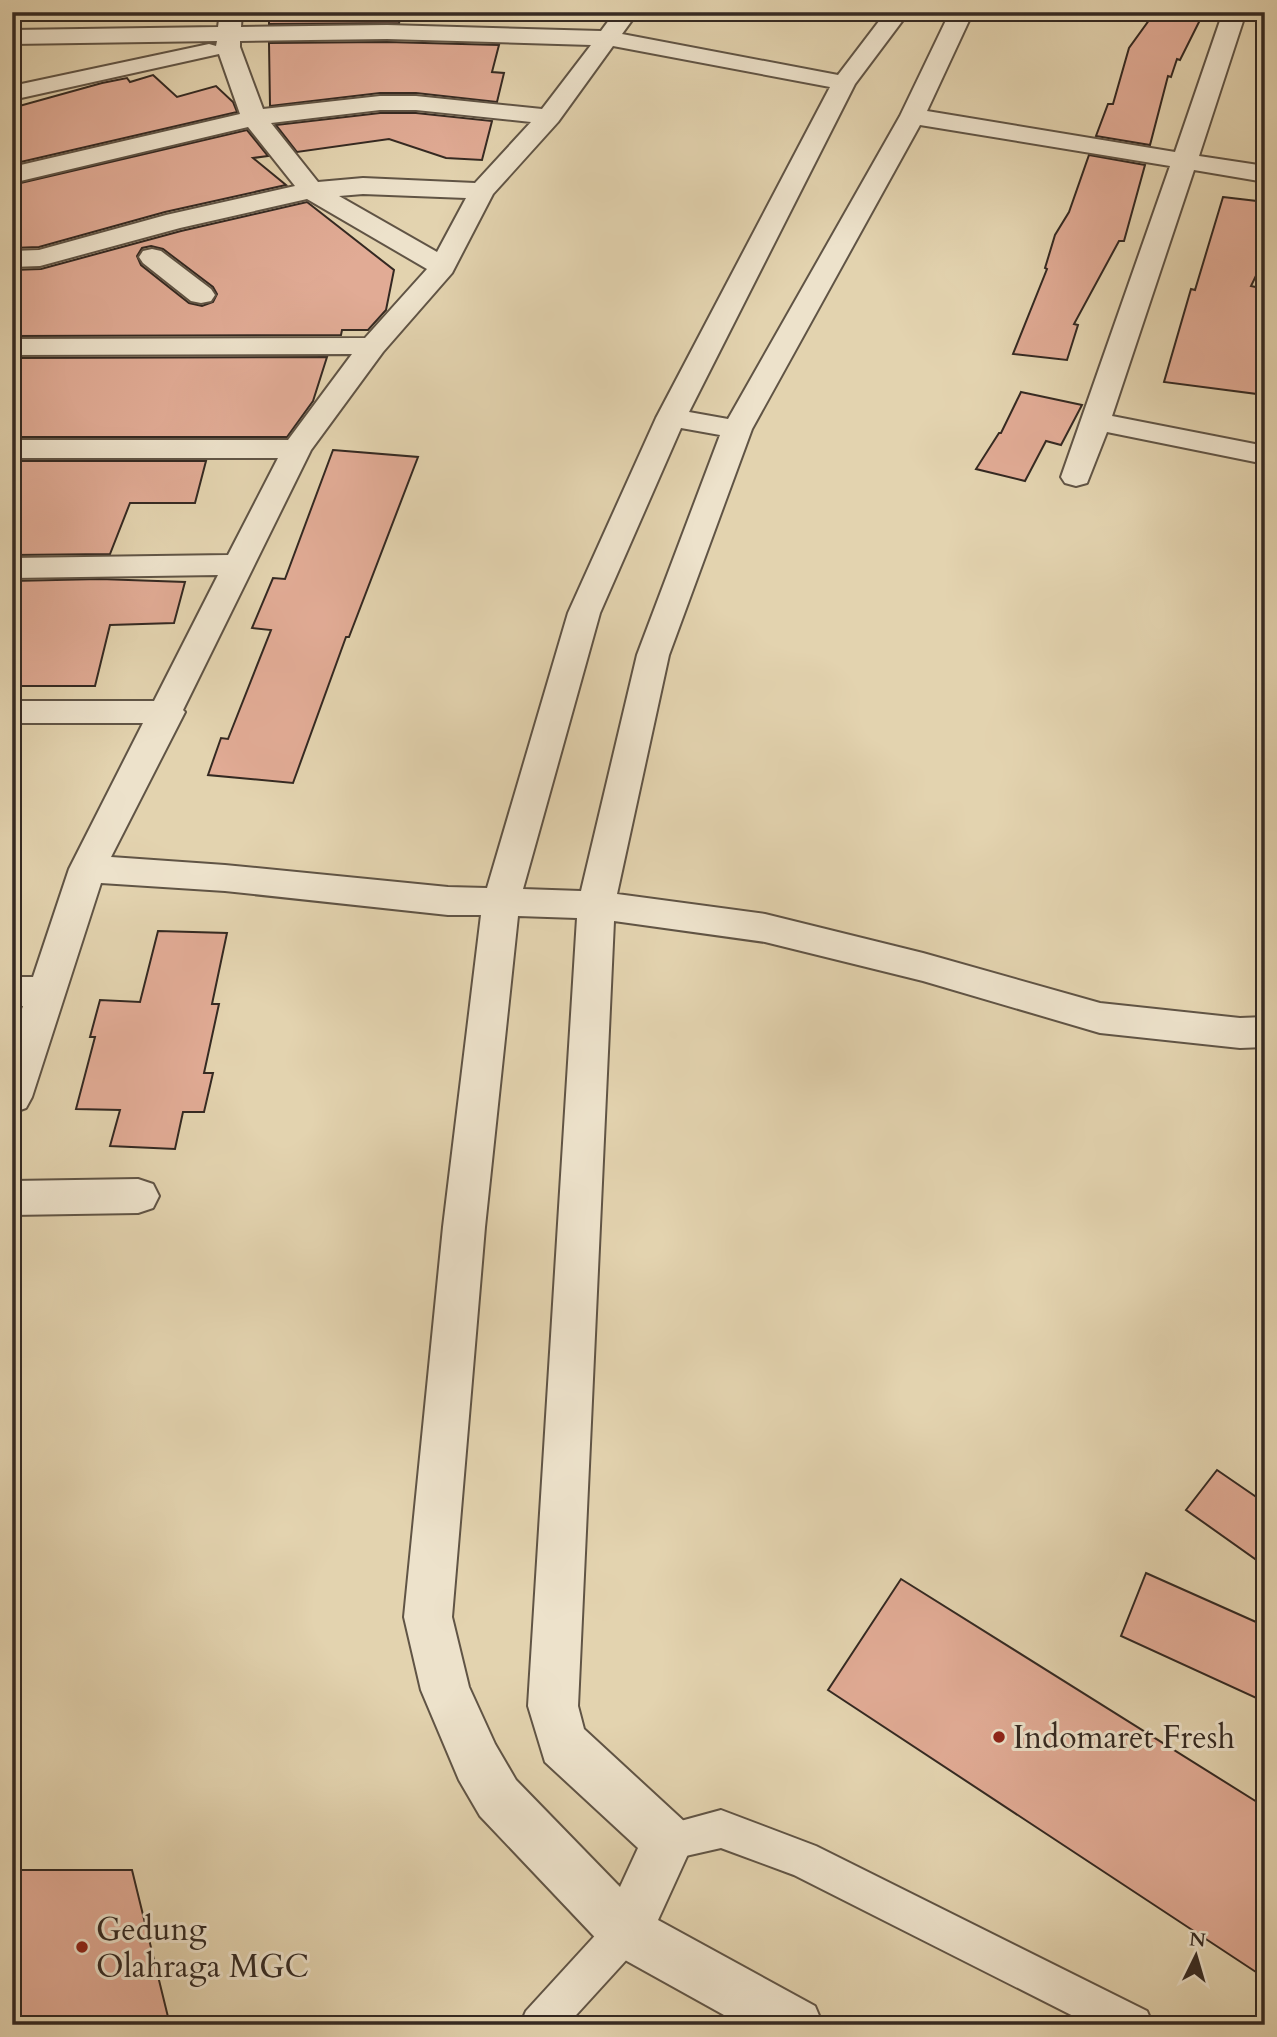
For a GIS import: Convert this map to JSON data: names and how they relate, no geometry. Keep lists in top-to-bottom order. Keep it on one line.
{"places":["Indomaret Fresh","Gedung Olahraga MGC"],"north":"top"}
